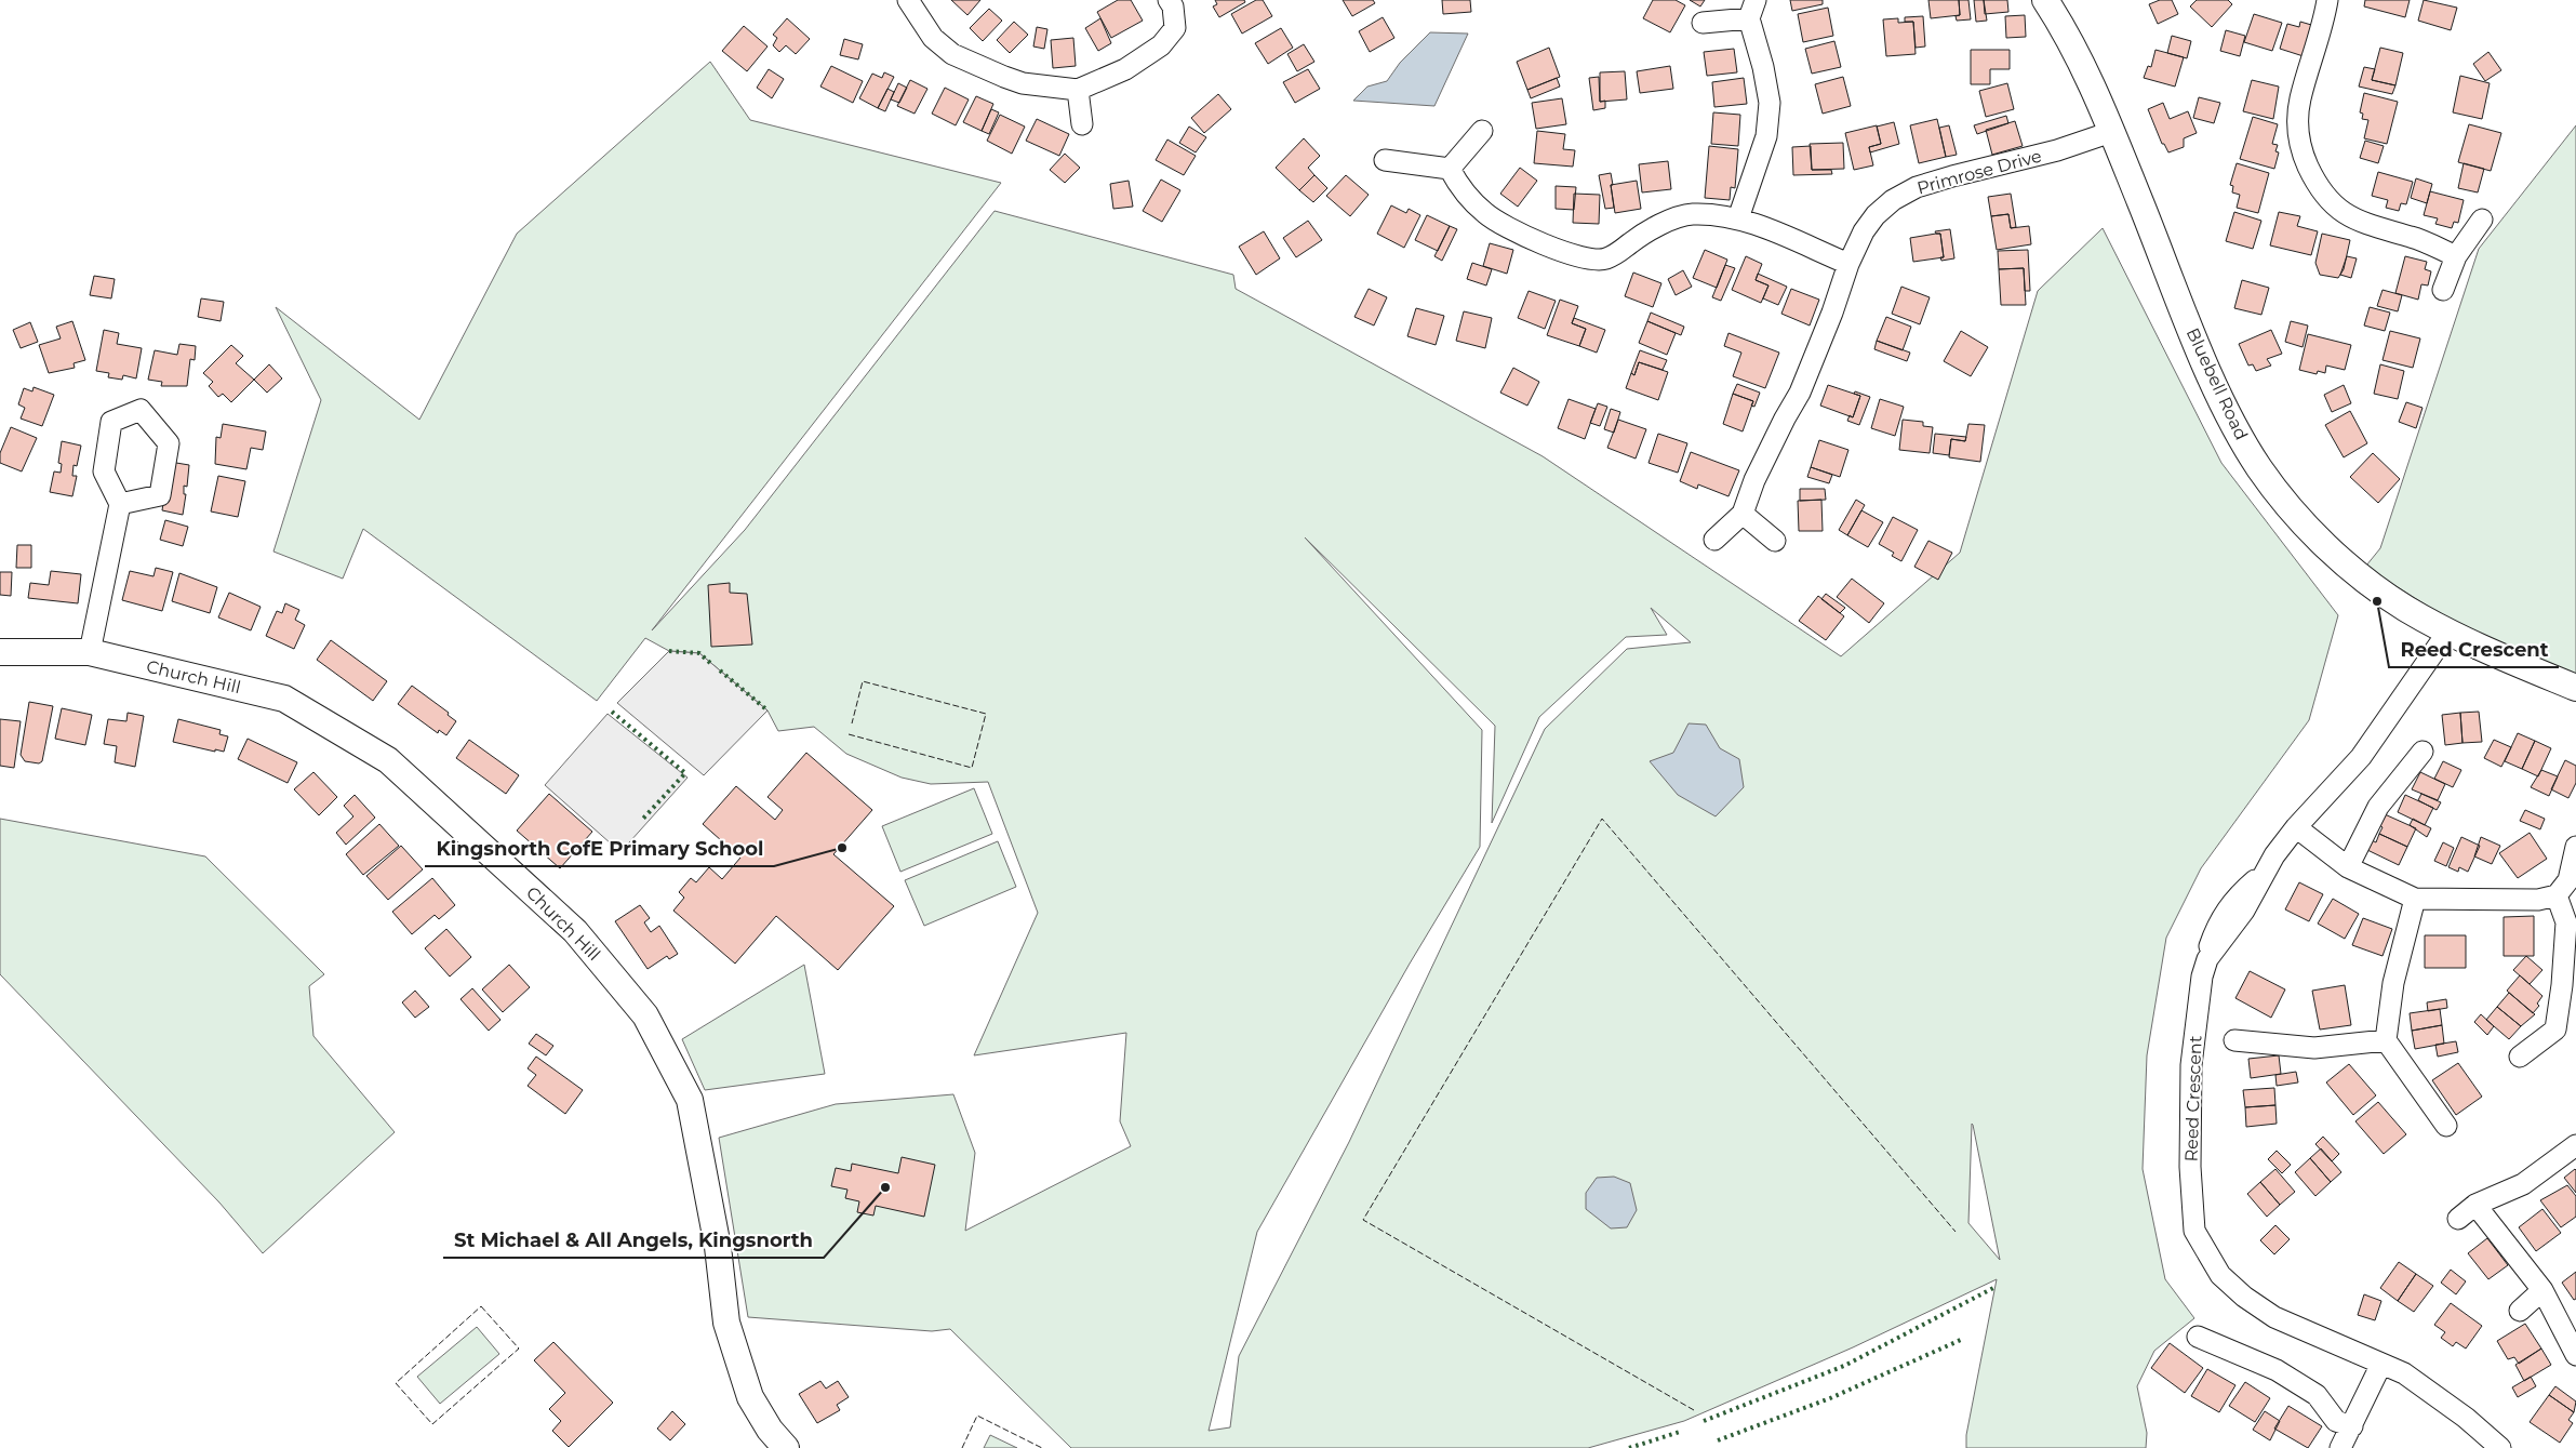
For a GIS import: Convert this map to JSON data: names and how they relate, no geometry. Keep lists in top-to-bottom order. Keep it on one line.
{"streets":{"street":["Primrose Drive","Bluebell Road","Church Hill","Reed Crescent"]},"crossings":[["Primrose Drive","Bluebell Road"]],"places":["Reed Crescent","Kingsnorth CofE Primary School","St Michael & All Angels, Kingsnorth"]}
